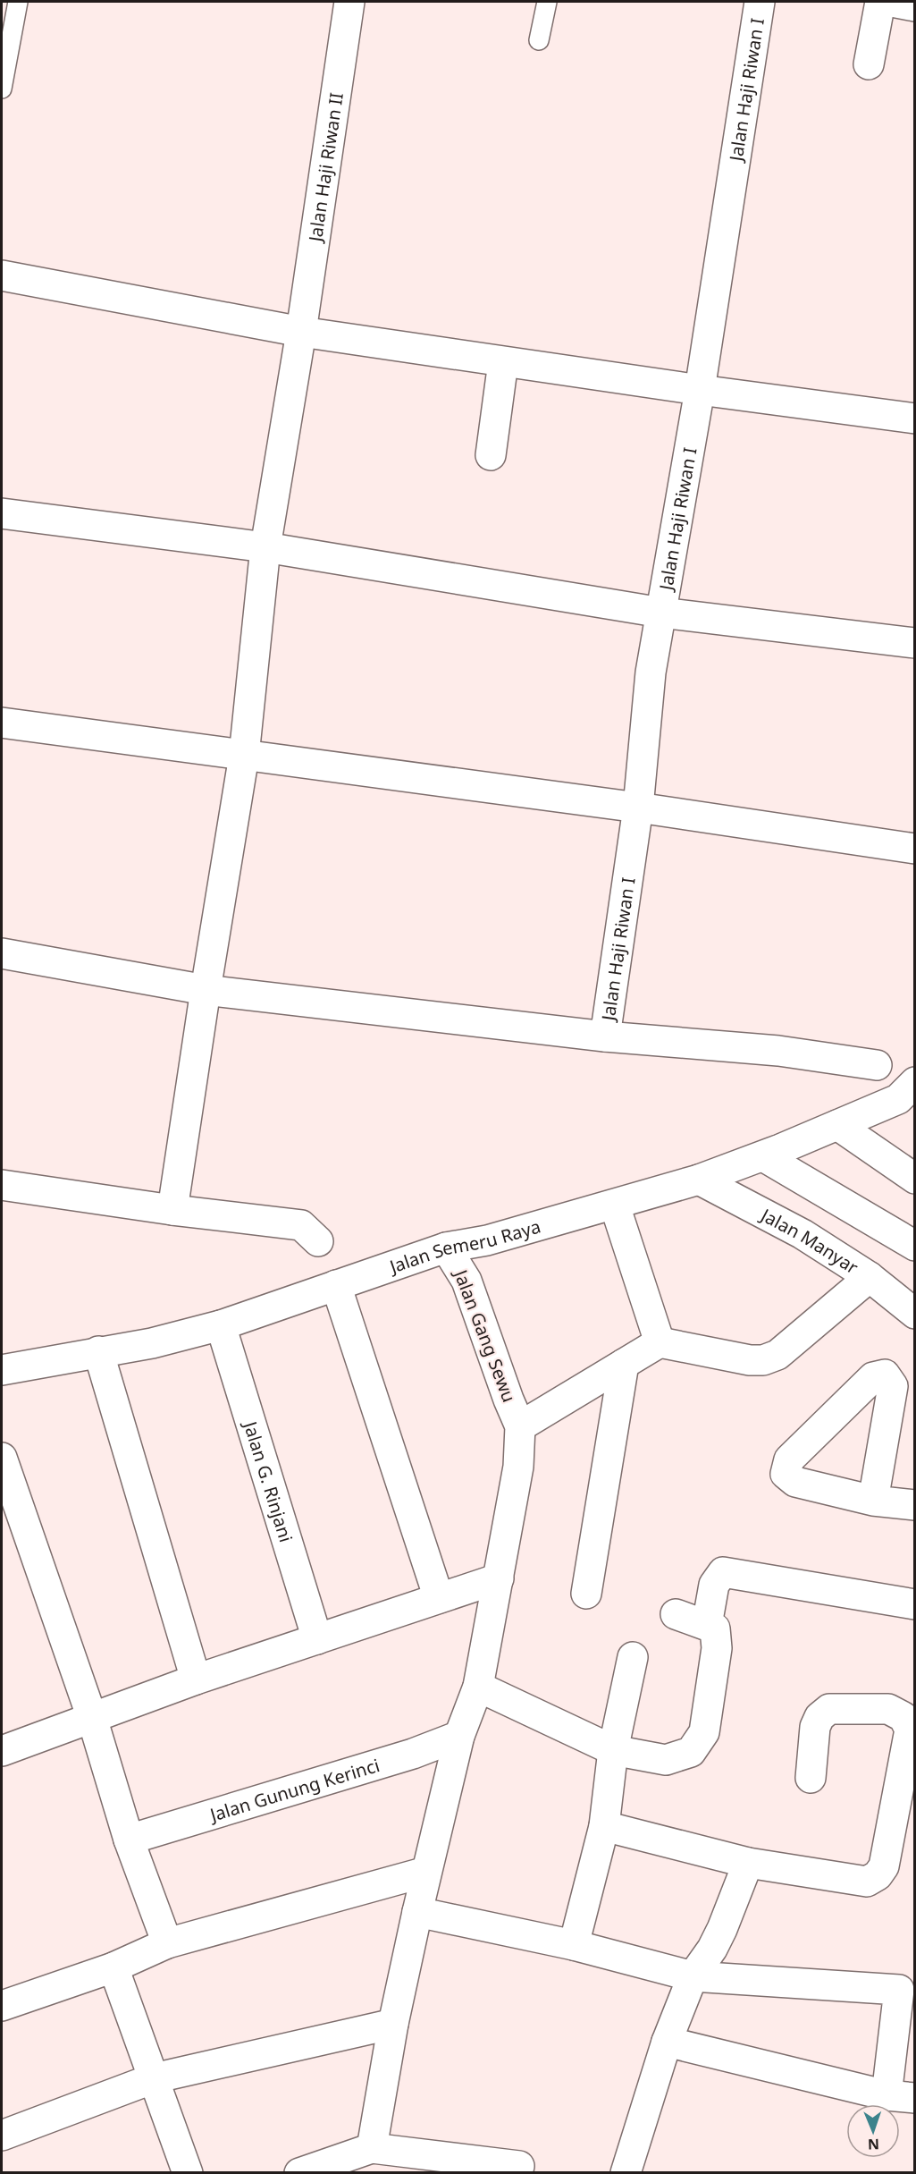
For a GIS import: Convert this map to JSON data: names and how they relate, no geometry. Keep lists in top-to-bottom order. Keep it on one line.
{"streets":{"street":["Jalan Haji Riwan I","Jalan Haji Riwan II","Jalan Manyar","Jalan Semeru Raya","Jalan Gang Sewu","Jalan G. Rinjani","Jalan Gunung Kerinci"]},"crossings":[["Jalan Manyar","Jalan Semeru Raya"],["Jalan Semeru Raya","Jalan Gang Sewu"],["Jalan Semeru Raya","Jalan G. Rinjani"]],"north":"bottom"}
